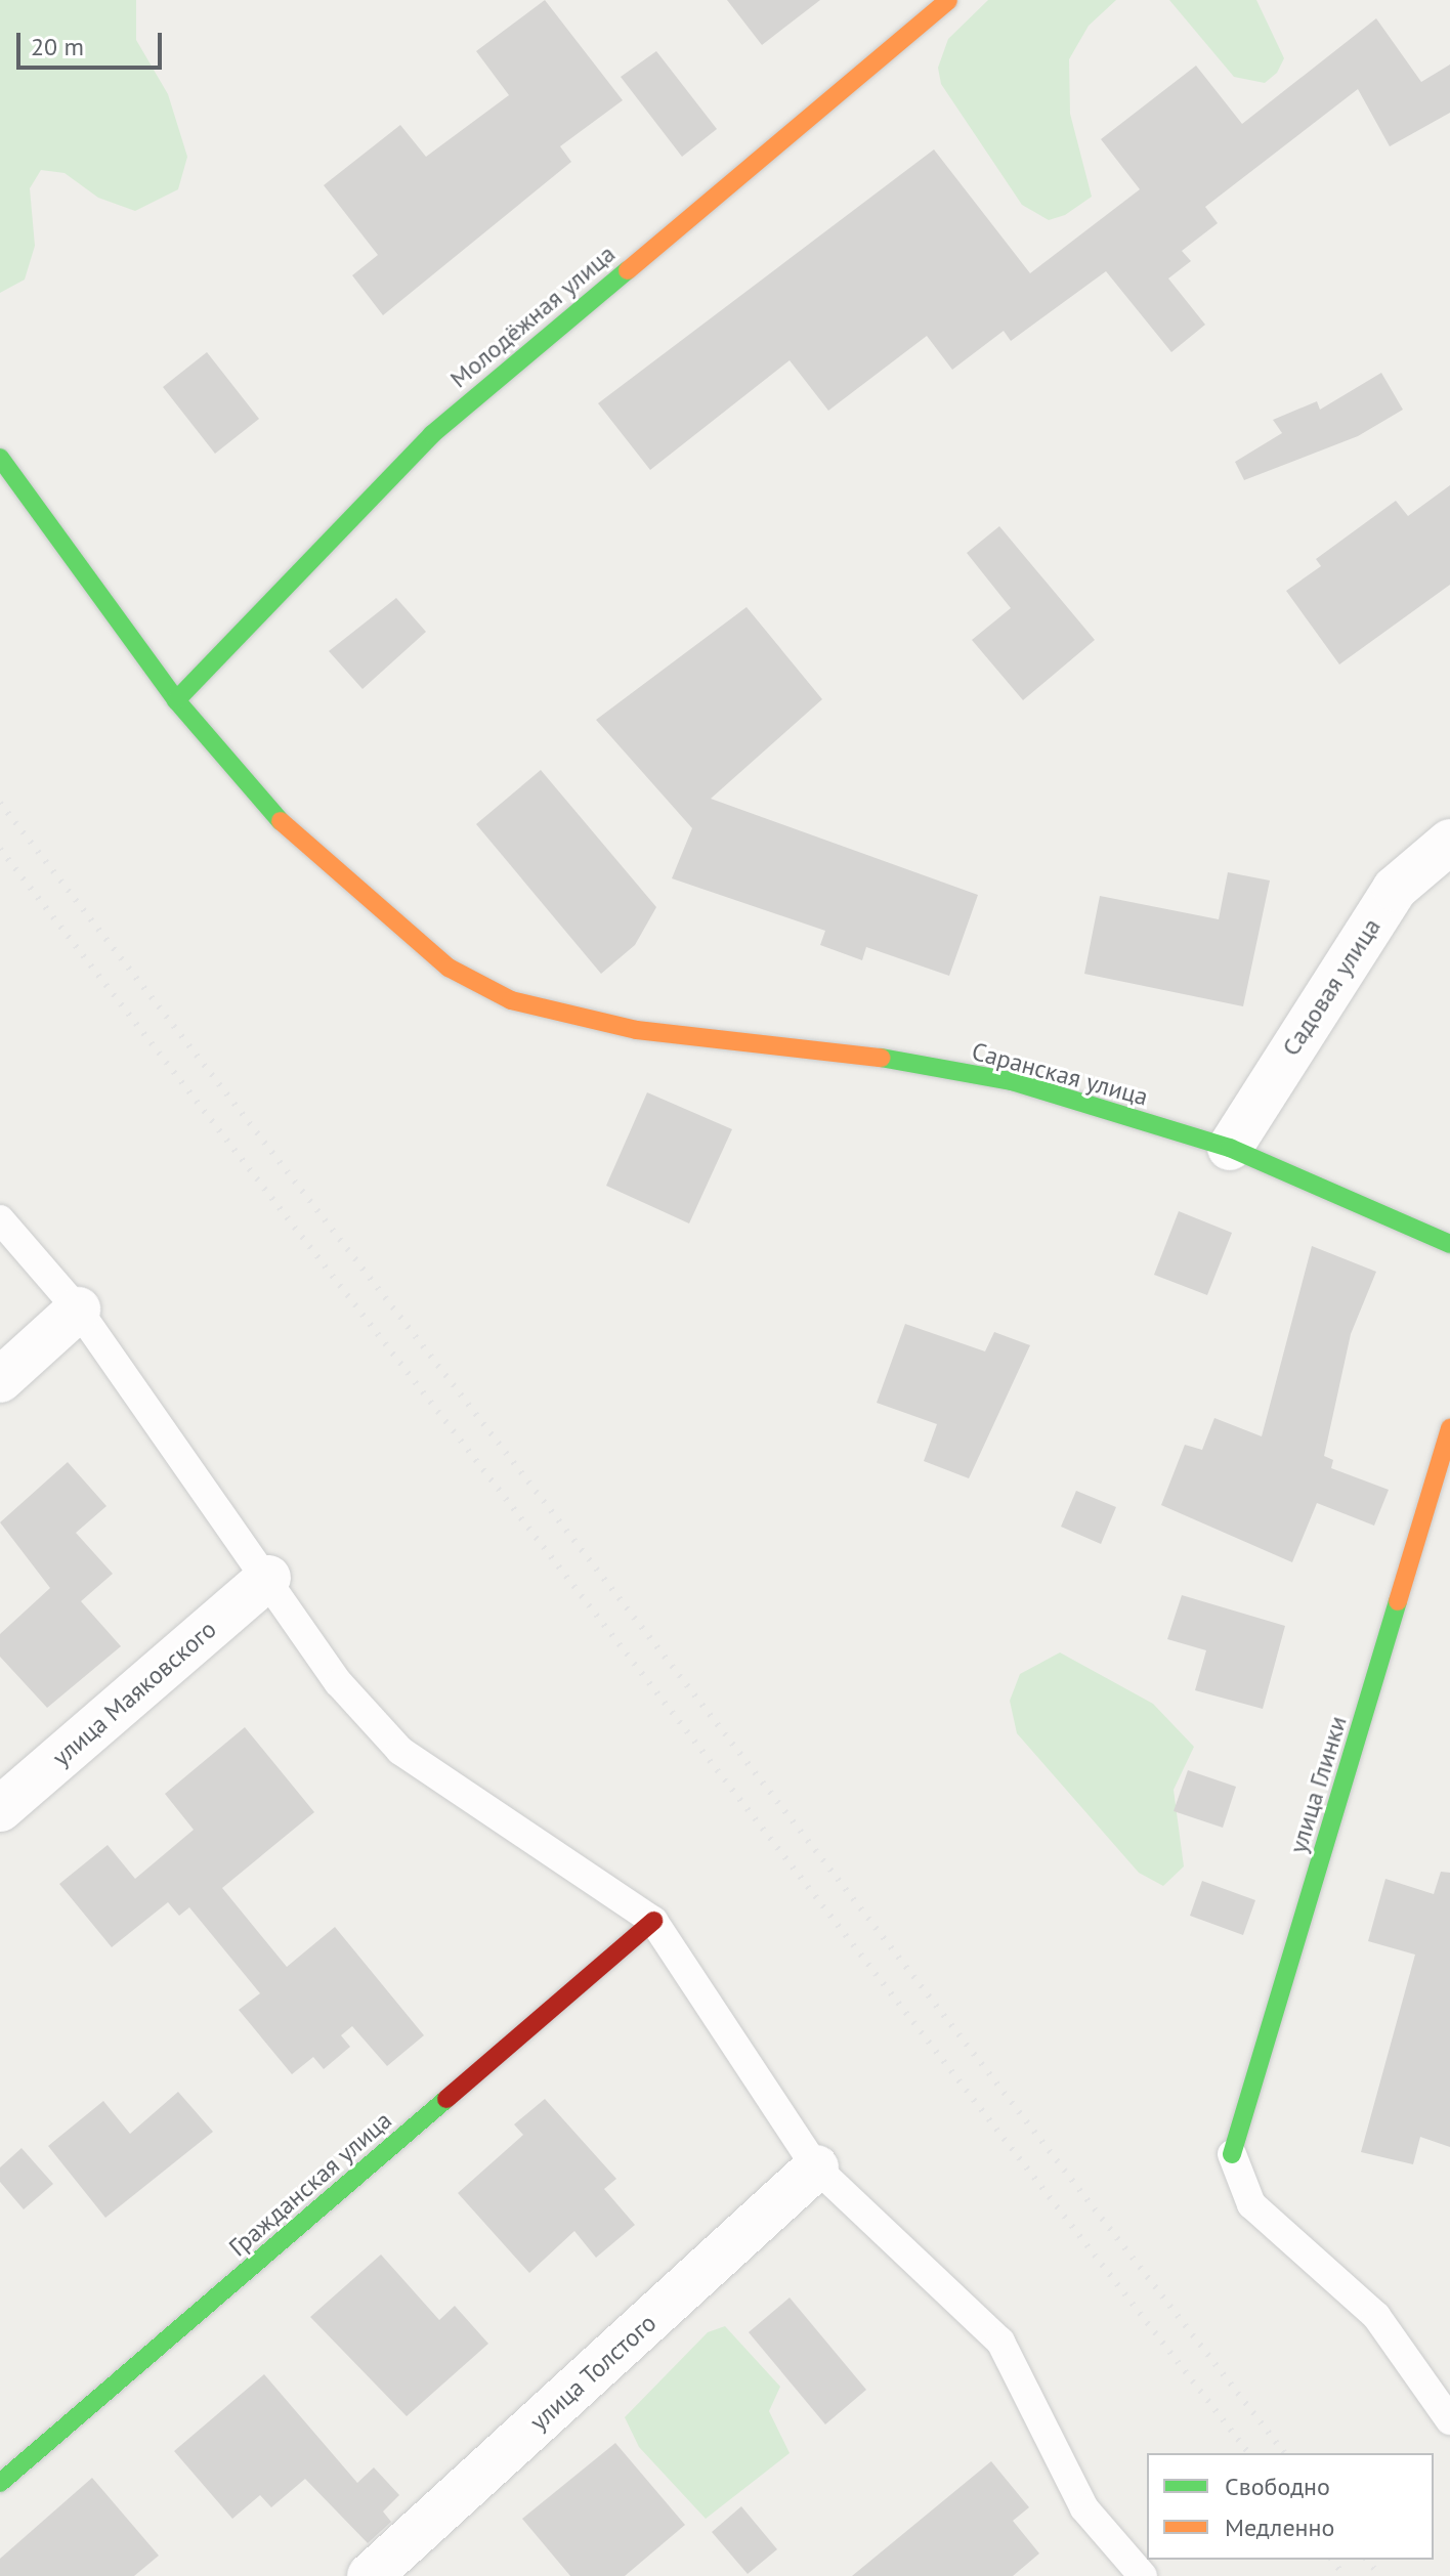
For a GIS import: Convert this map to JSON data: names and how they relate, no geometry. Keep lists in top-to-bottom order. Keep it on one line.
{"streets":{"street":["Молодёжная улица","Садовая улица","Саранская улица","улица Маяковского","улица Глинки","Гражданская улица","улица Толстого"]},"crossings":[["Молодёжная улица","Саранская улица"],["Садовая улица","Саранская улица"]],"legend":["Свободно","Медленно"],"scale_bar":"20 m"}
